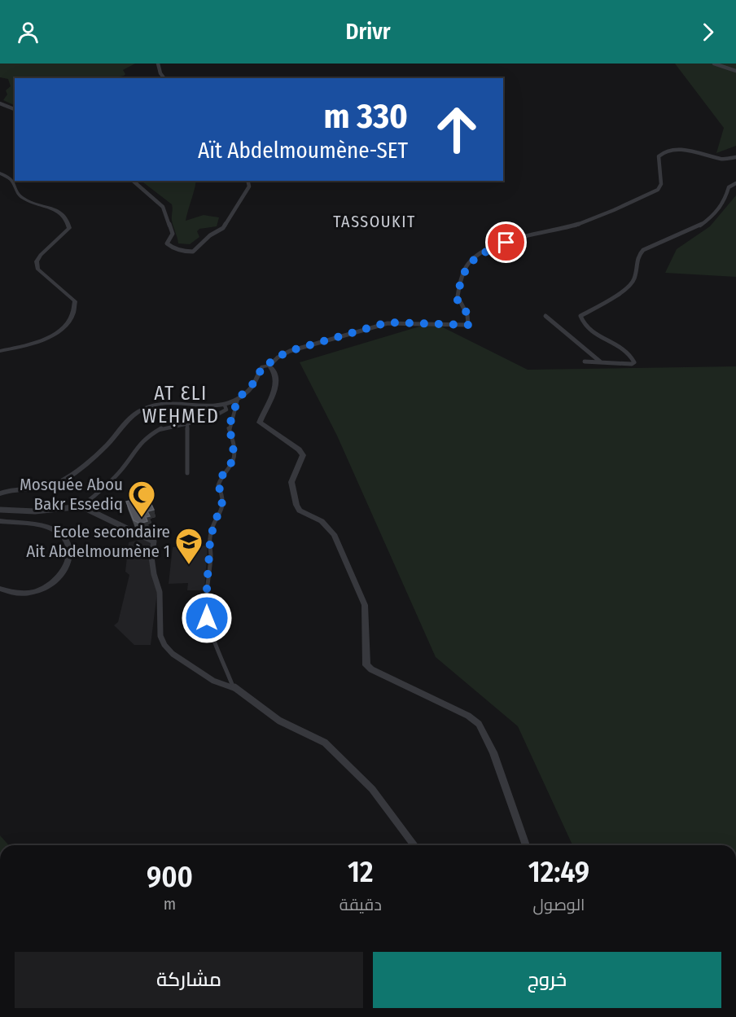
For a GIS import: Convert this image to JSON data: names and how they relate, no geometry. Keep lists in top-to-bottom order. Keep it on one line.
{"districts":["TASSOUKIT","AT ƐLI WEḤMED"],"places":{"mosque":["Mosquée Abou Bakr Essediq"],"school or university":["Ecole secondaire Ait Abdelmoumène 1"]},"page":{"header":"Drivr","turn":["330 m","Aït Abdelmoumène-SET"],"eta":["12:49","الوصول","12","دقيقة","900","m"],"buttons":["خروج","مشاركة"]}}
